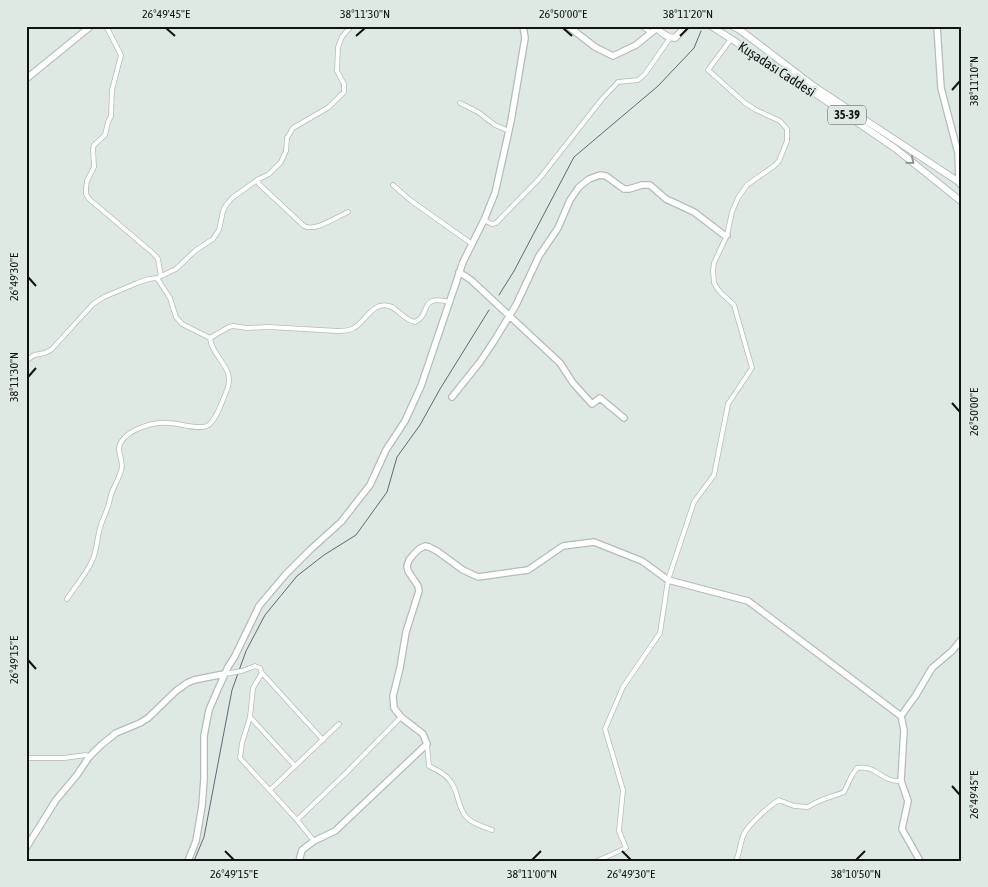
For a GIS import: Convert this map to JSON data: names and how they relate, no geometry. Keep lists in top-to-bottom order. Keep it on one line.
{"streets":{"main road":["Kuşadası Caddesi","35-39"]},"coordinates":["26°49'45\"E","38°11'30\"N","26°50'00\"E","38°11'20\"N","38°11'10\"N","26°49'30\"E","26°49'15\"E","38°11'00\"N","38°10'50\"N"]}
